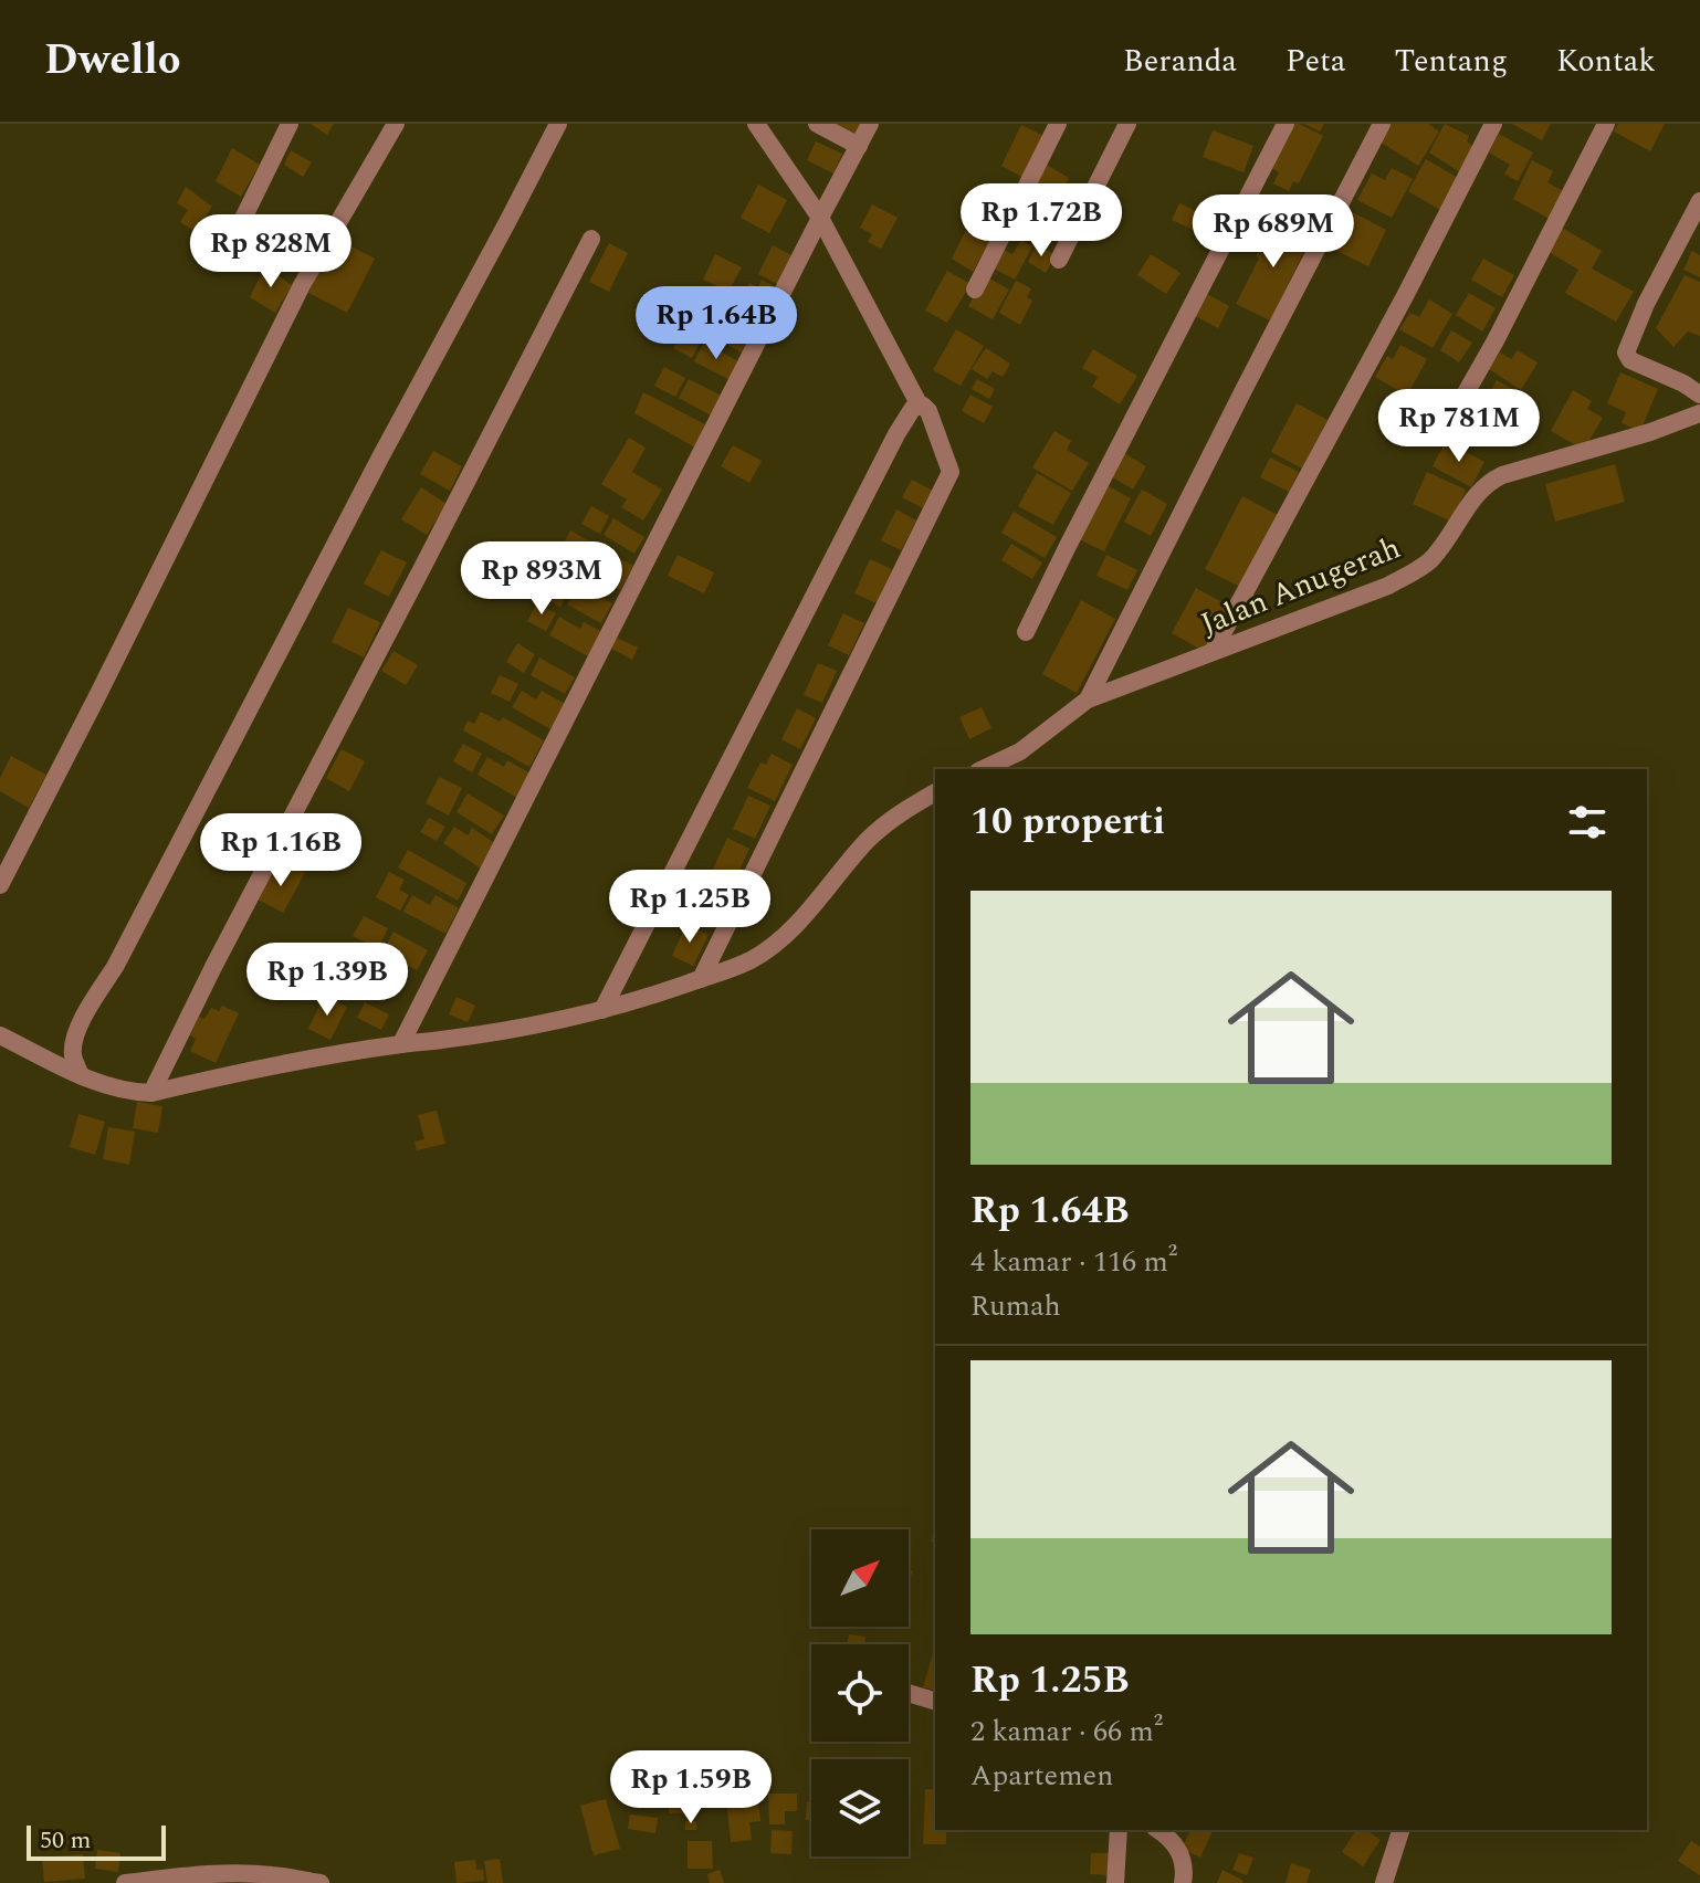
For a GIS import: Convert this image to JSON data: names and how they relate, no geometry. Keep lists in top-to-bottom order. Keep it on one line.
{"streets":{"street":["Jalan Anugerah"]},"scale_bar":"50 m","north":"top right","page":{"header":"Dwello","nav":["Beranda","Peta","Tentang","Kontak"],"price":["Rp 1.72B","Rp 689M","Rp 828M","Rp 1.64B","Rp 781M","Rp 893M","Rp 1.16B","Rp 1.25B","Rp 1.39B","Rp 1.59B"],"heading":"10 properti","list":[{"name":"Rp 1.64B","note":"4 kamar · 116 m² · Rumah"},{"name":"Rp 1.25B","note":"2 kamar · 66 m² · Apartemen"}],"scale":"50 m"}}
